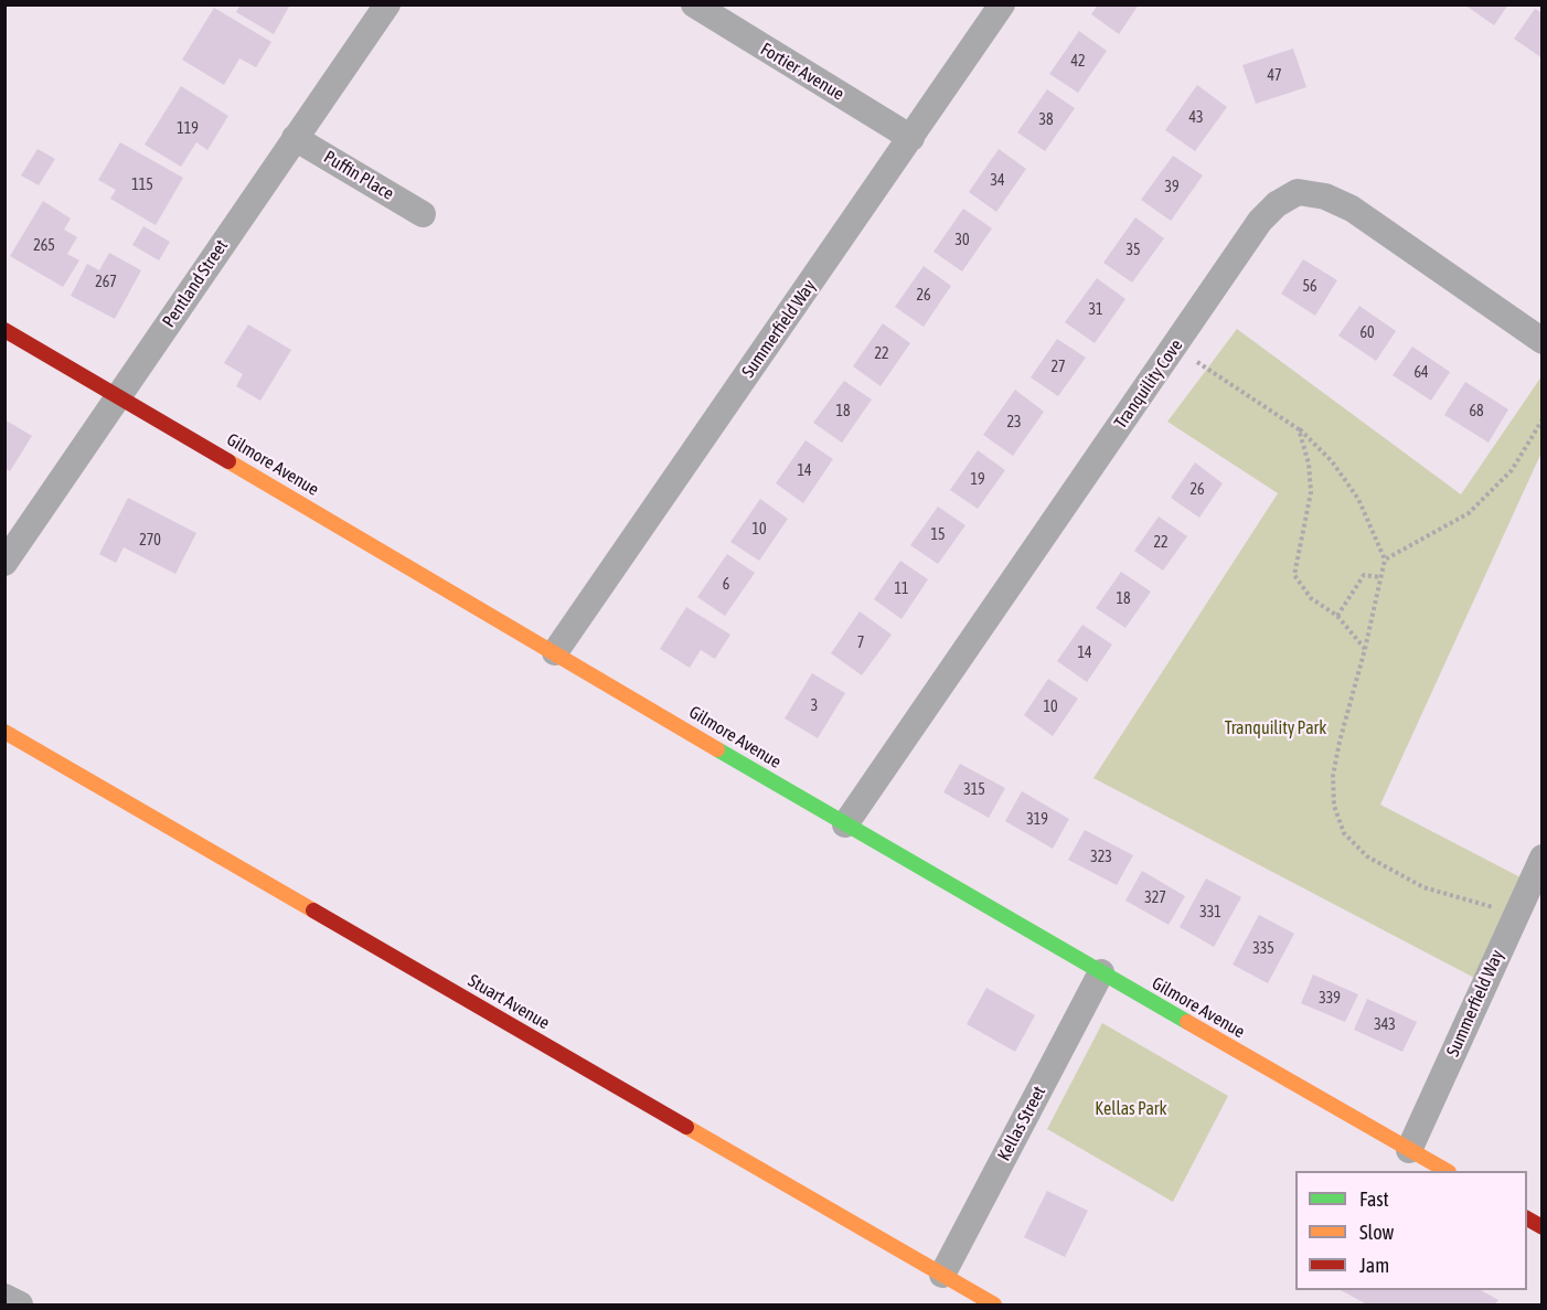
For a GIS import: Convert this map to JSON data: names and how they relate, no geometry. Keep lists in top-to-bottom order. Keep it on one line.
{"streets":{"street":["Fortier Avenue","Puffin Place","Pentland Street","Summerfield Way","Tranquility Cove","Gilmore Avenue","Stuart Avenue","Kellas Street"]},"crossings":[["Fortier Avenue","Summerfield Way"],["Puffin Place","Pentland Street"],["Pentland Street","Gilmore Avenue"],["Summerfield Way","Gilmore Avenue"],["Tranquility Cove","Gilmore Avenue"],["Gilmore Avenue","Kellas Street"],["Stuart Avenue","Kellas Street"]],"parks":["Tranquility Park","Kellas Park"],"house_numbers":["42","47","43","38","119","34","115","39","30","265","35","267","56","26","31","60","22","27","64","18","68","23","14","19","26","10","15","270","22","6","11","18","7","14","3","10","315","319","323","327","331","335","339","343"],"legend":["Fast","Slow","Jam"]}
